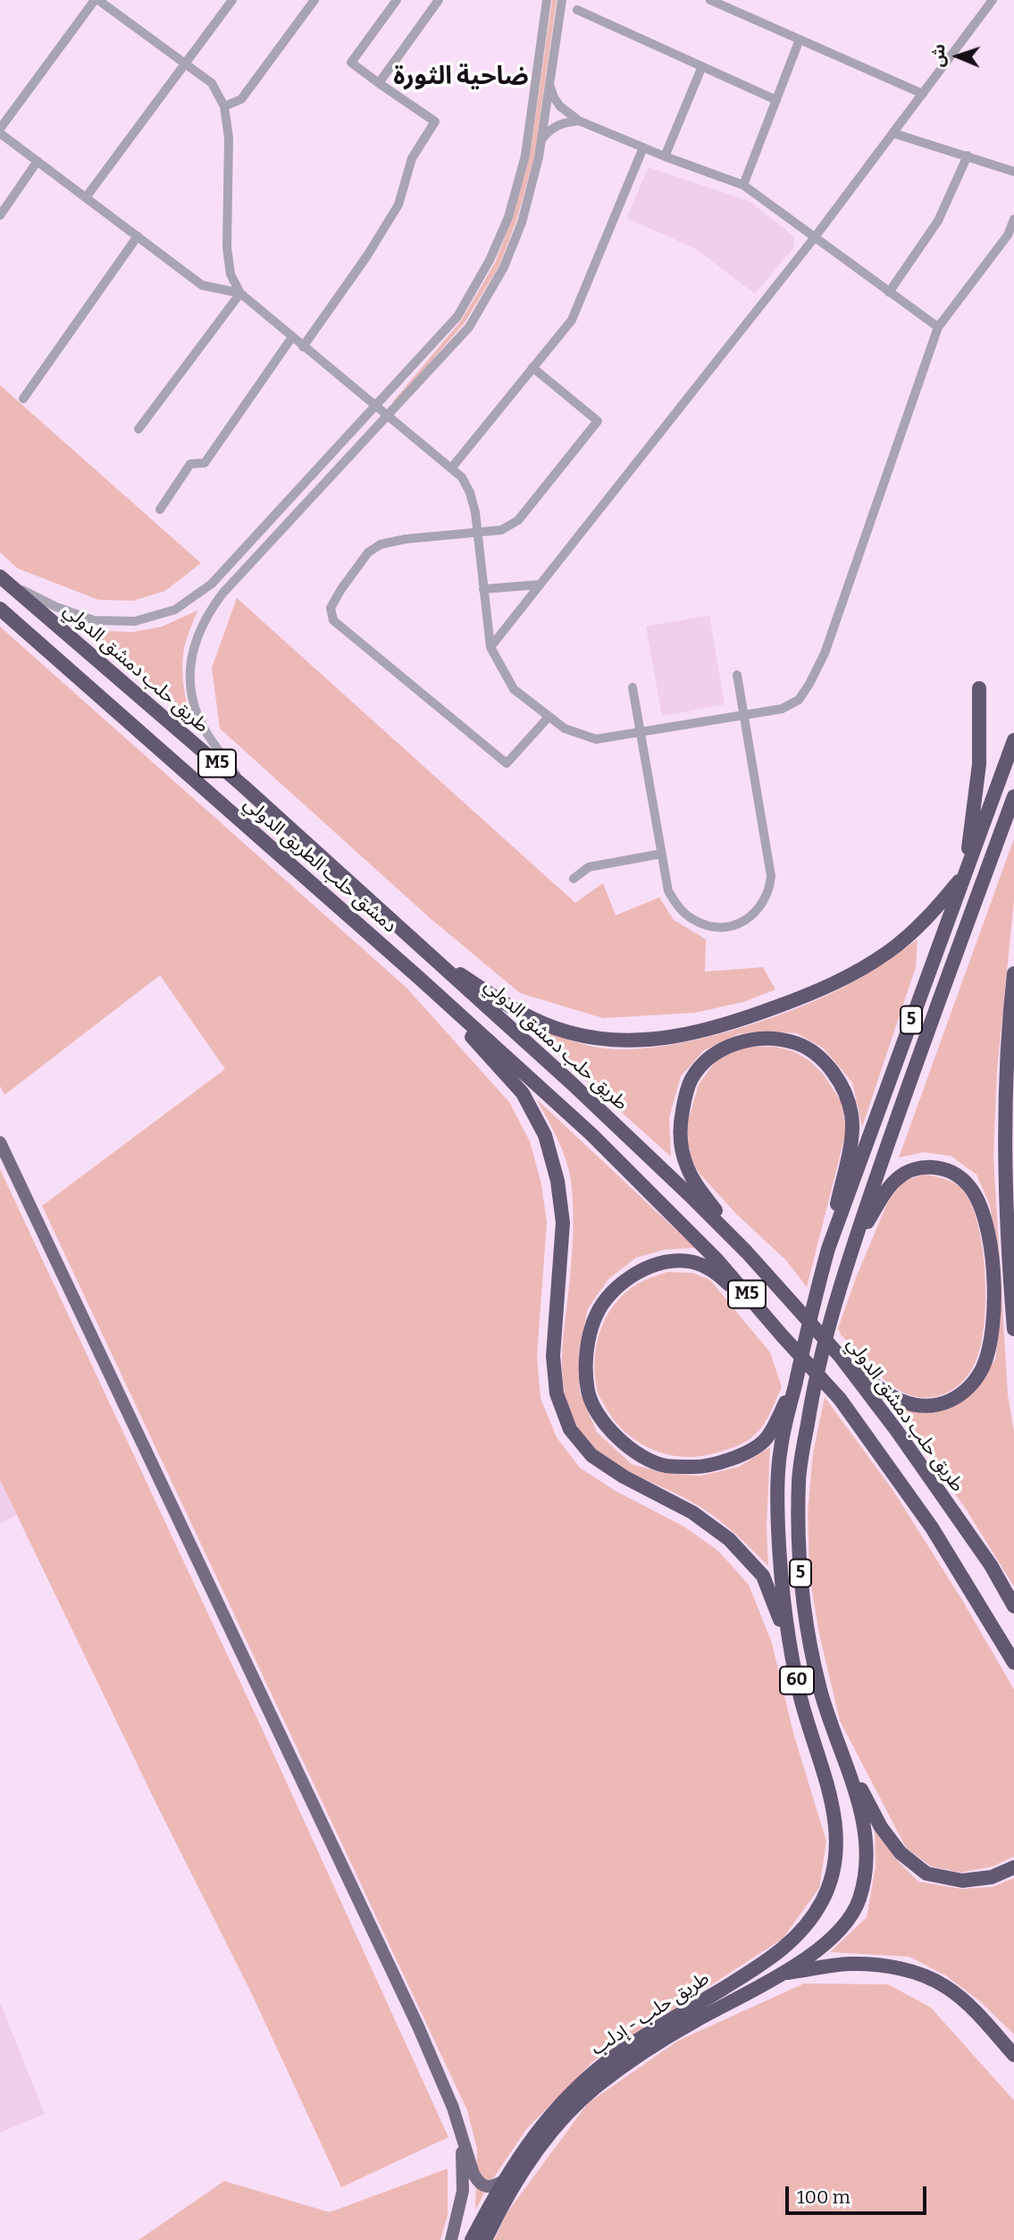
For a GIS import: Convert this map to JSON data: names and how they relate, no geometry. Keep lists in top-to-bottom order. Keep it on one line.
{"streets":{"highway":["طريق حلب دمشق الدولي","M5","دمشق حلب الطريق الدولي","5","60","طريق حلب - إدلب"]},"crossings":[["M5","دمشق حلب الطريق الدولي"],["5","60"],["60","طريق حلب - إدلب"]],"districts":["ضاحية الثورة"],"scale_bar":"100 m","north":"left"}
